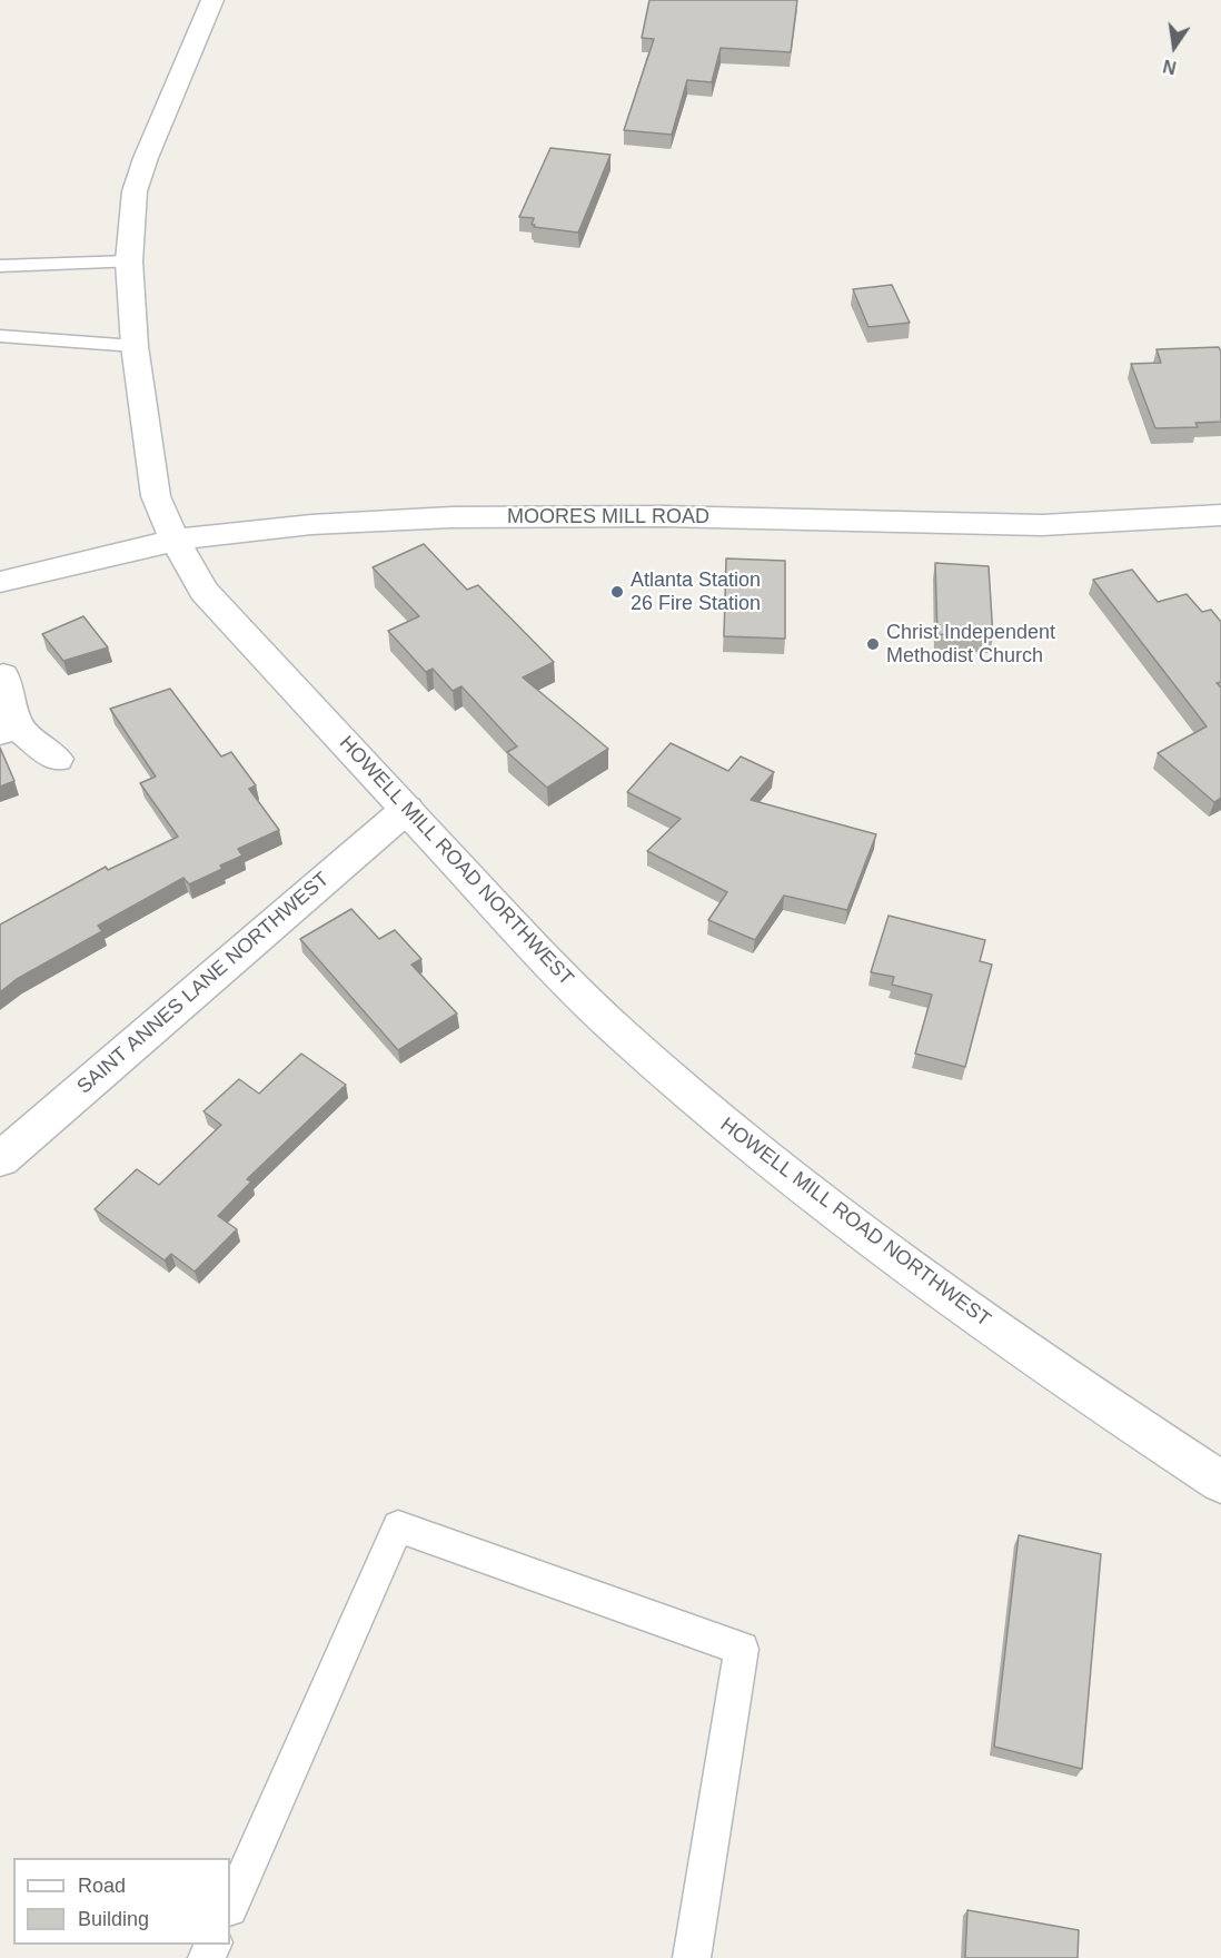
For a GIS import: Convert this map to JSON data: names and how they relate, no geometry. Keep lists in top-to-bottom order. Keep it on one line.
{"streets":{"main road":["MOORES MILL ROAD","HOWELL MILL ROAD NORTHWEST","SAINT ANNES LANE NORTHWEST"]},"crossings":[["MOORES MILL ROAD","HOWELL MILL ROAD NORTHWEST"],["HOWELL MILL ROAD NORTHWEST","SAINT ANNES LANE NORTHWEST"]],"places":["Atlanta Station 26 Fire Station","Christ Independent Methodist Church"],"legend":["Road","Building"],"north":"bottom"}
